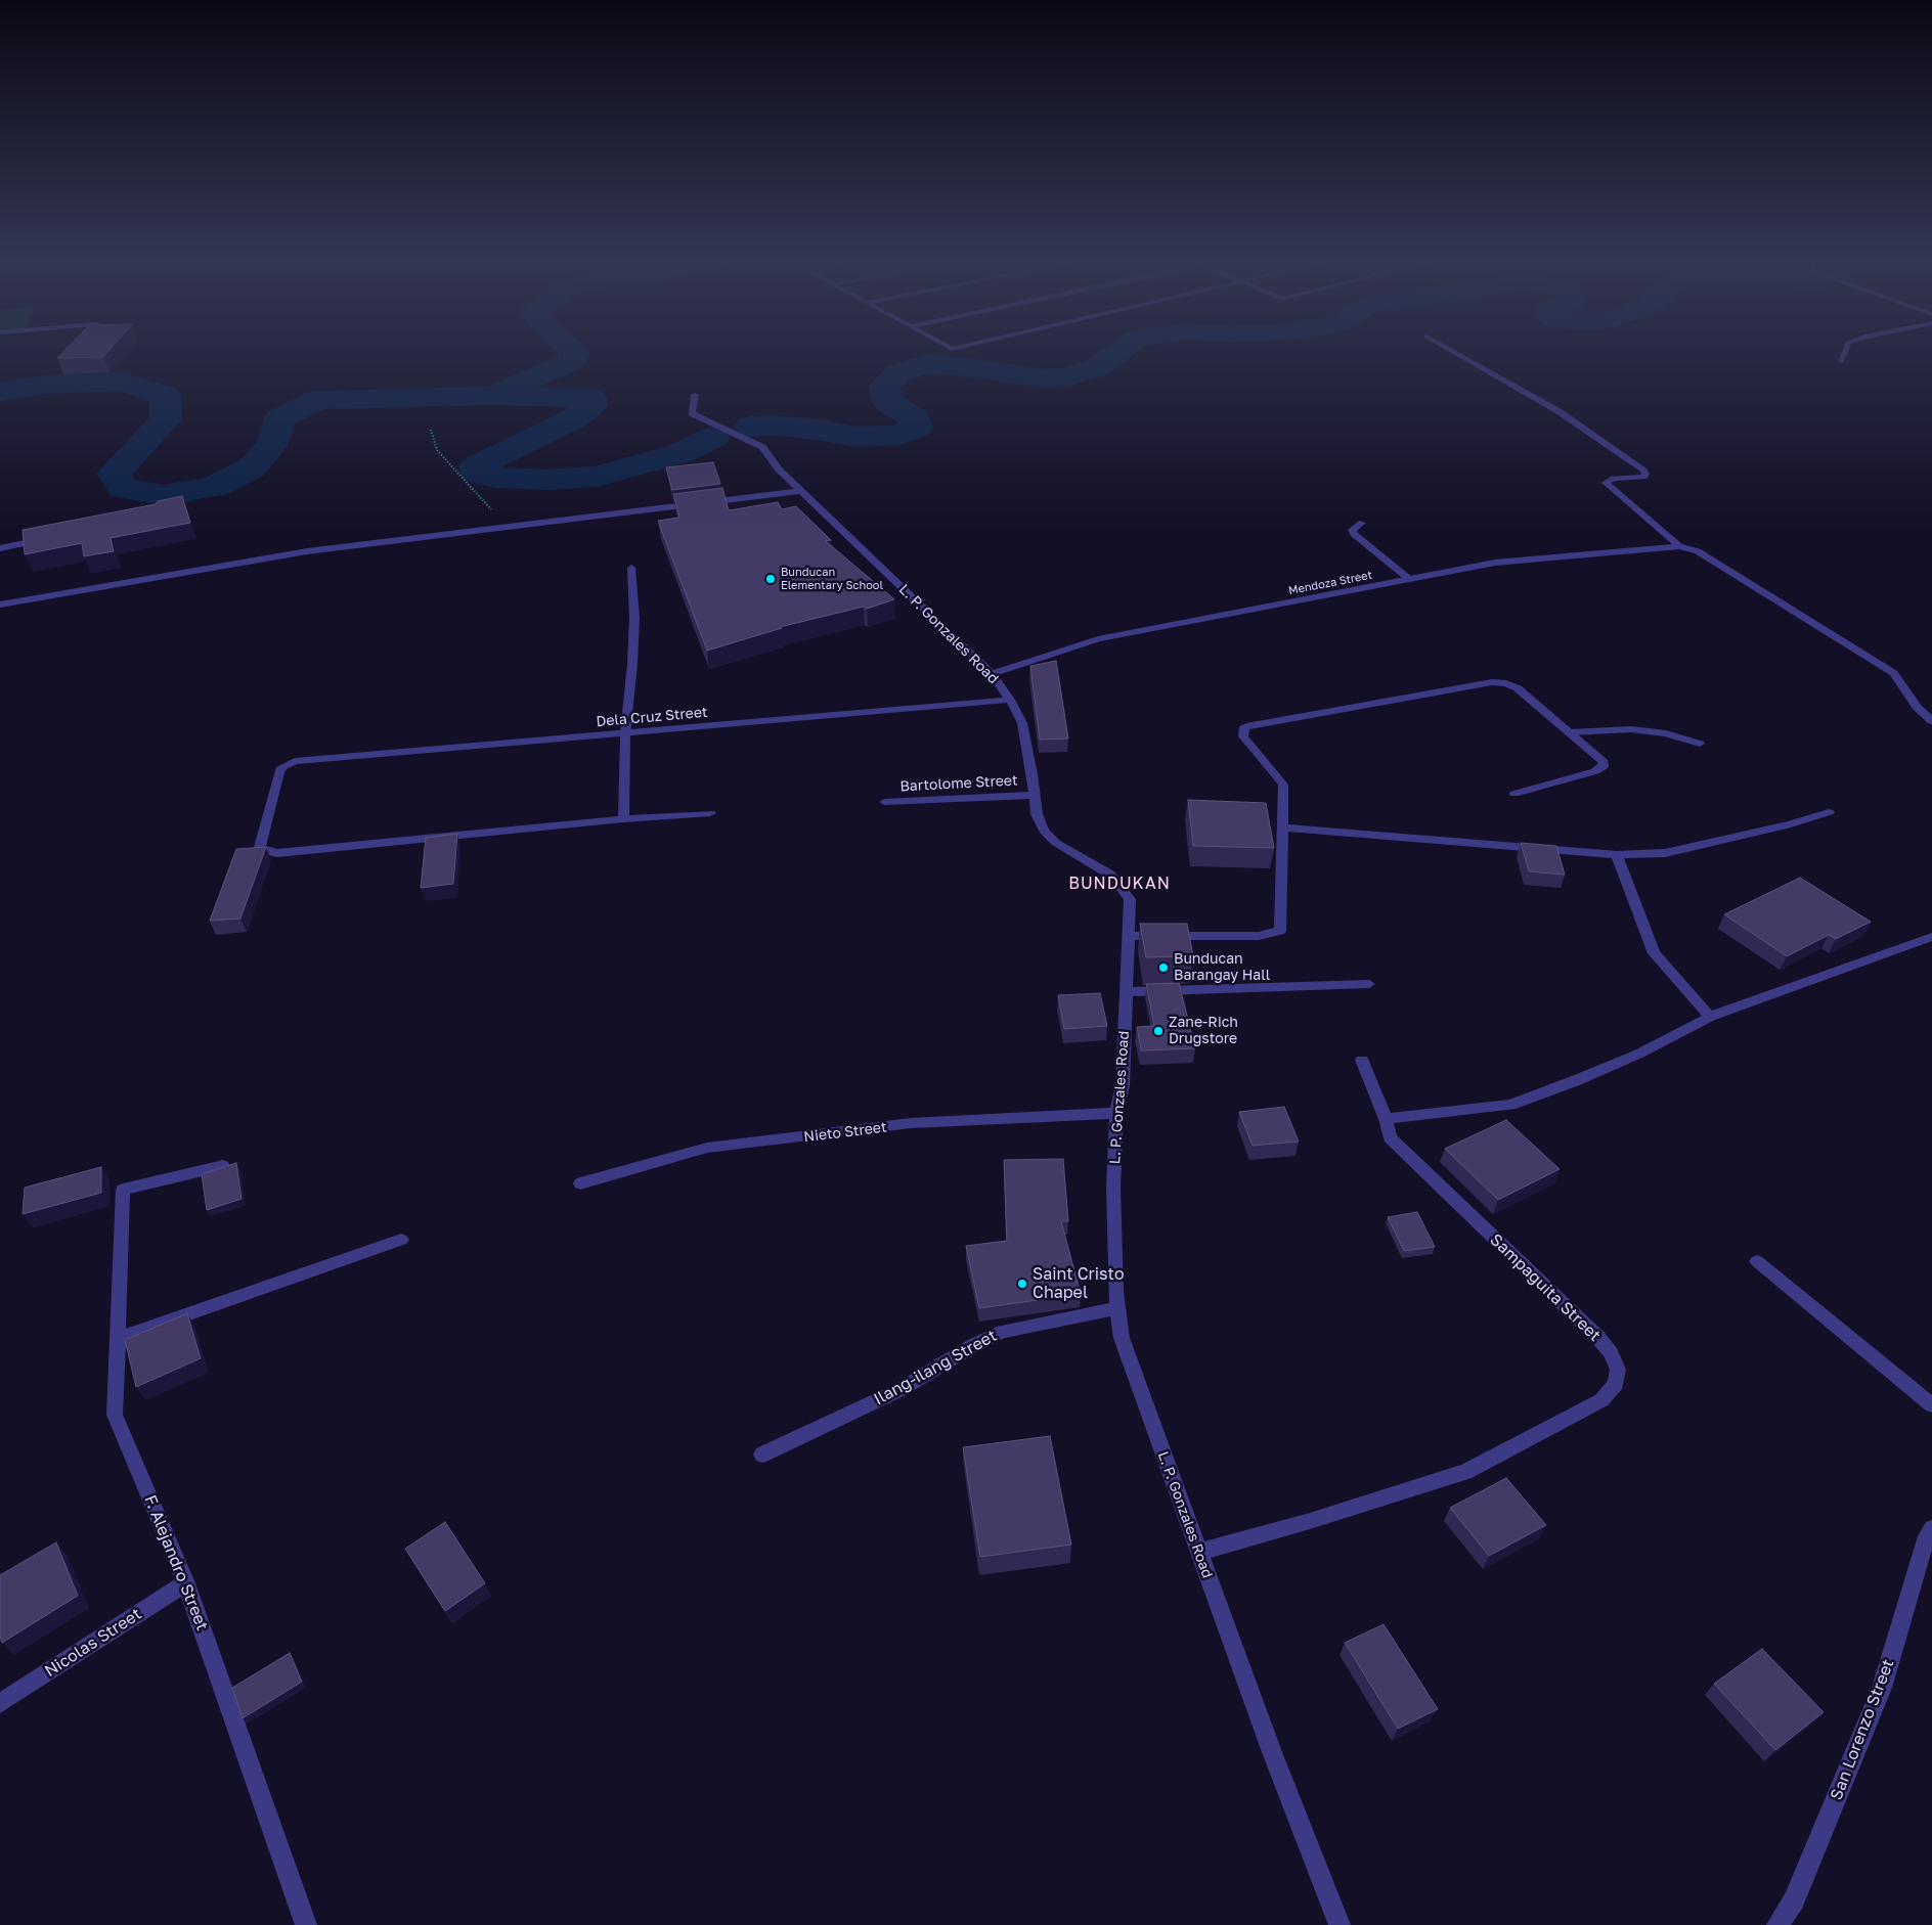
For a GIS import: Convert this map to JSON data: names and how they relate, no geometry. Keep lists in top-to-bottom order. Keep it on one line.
{"streets":{"street":["Mendoza Street","L. P. Gonzales Road","Dela Cruz Street","Bartolome Street","Nieto Street","Sampaguita Street","Ilang-ilang Street","F. Alejandro Street","Nicolas Street","San Lorenzo Street"]},"crossings":[["Mendoza Street","L. P. Gonzales Road"],["L. P. Gonzales Road","Dela Cruz Street"],["L. P. Gonzales Road","Bartolome Street"],["L. P. Gonzales Road","Nieto Street"],["L. P. Gonzales Road","Sampaguita Street"],["L. P. Gonzales Road","Ilang-ilang Street"],["F. Alejandro Street","Nicolas Street"]],"districts":["BUNDUKAN"],"places":["Bunducan Elementary School","Bunducan Barangay Hall","Zane-Rich Drugstore","Saint Cristo Chapel"]}
